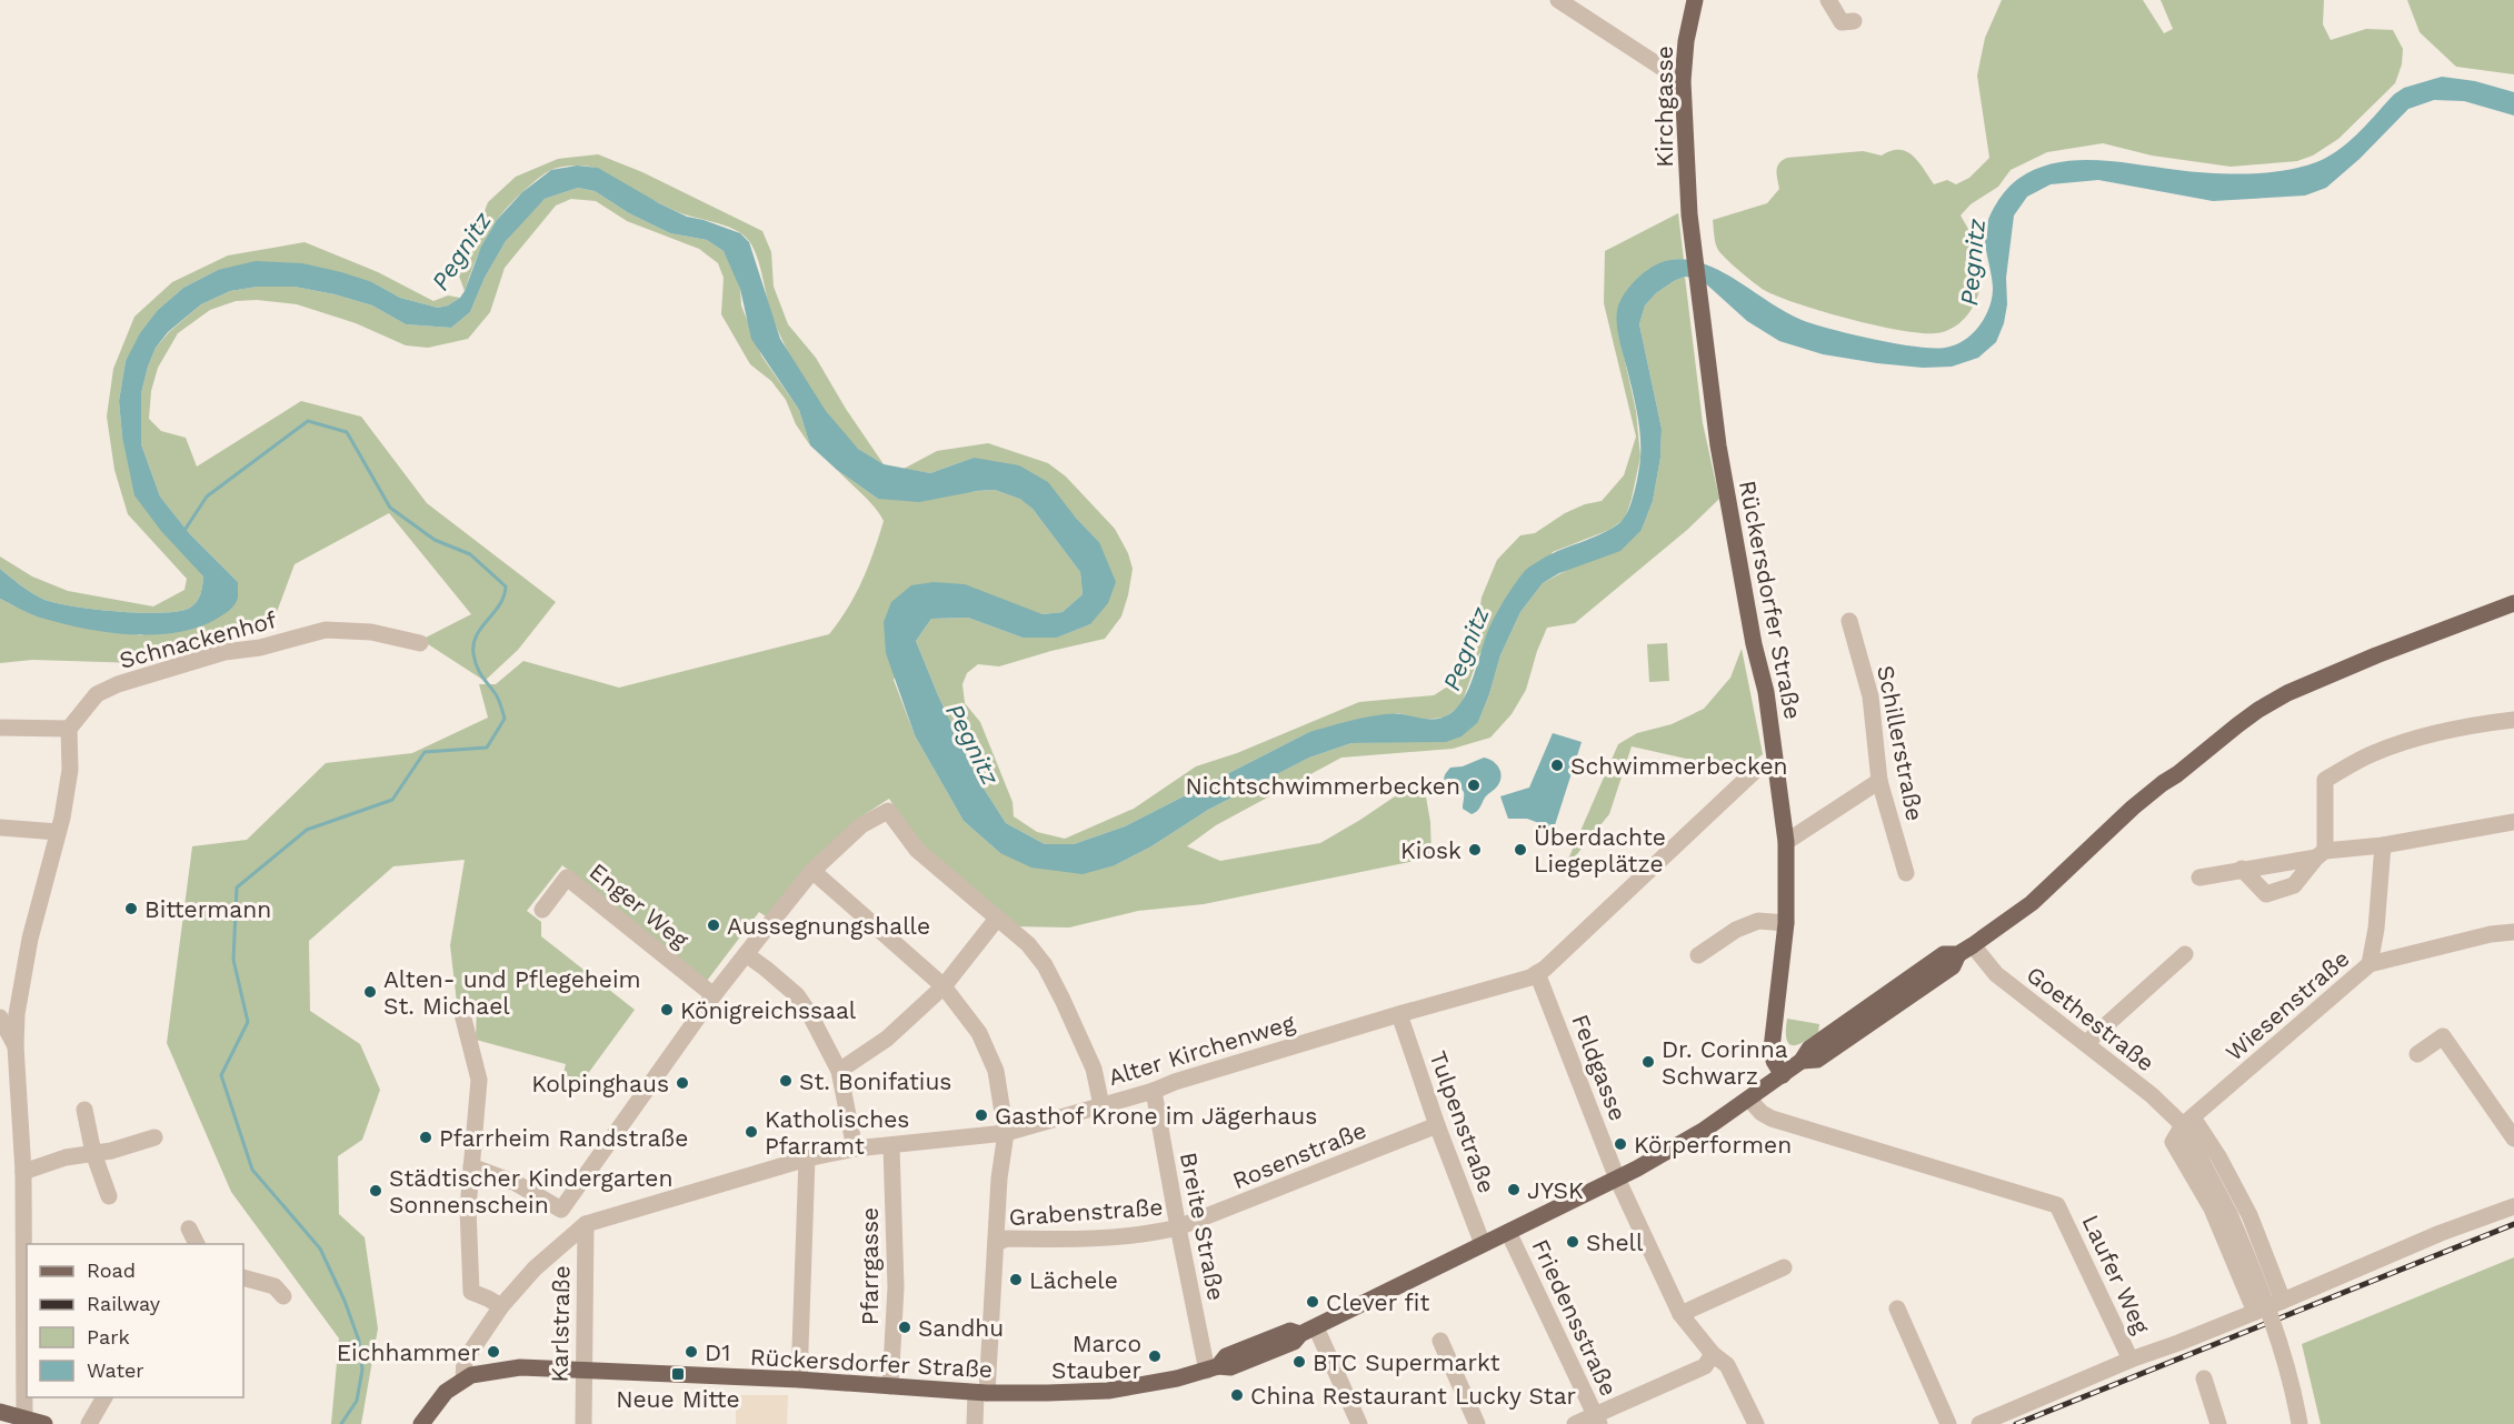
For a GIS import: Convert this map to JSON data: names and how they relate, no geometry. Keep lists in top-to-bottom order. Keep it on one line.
{"streets":{"main road":["Kirchgasse","Rückersdorfer Straße"],"street":["Schnackenhof","Schillerstraße","Enger Weg","Wiesenstraße","Goethestraße","Alter Kirchenweg","Feldgasse","Tulpenstraße","Rosenstraße","Grabenstraße","Breite Straße","Pfarrgasse","Laufer Weg","Friedensstraße","Karlstraße"]},"crossings":[["Kirchgasse","Rückersdorfer Straße"],["Rückersdorfer Straße","Feldgasse"],["Rückersdorfer Straße","Tulpenstraße"],["Rückersdorfer Straße","Grabenstraße"],["Rückersdorfer Straße","Breite Straße"],["Rückersdorfer Straße","Pfarrgasse"],["Rückersdorfer Straße","Laufer Weg"],["Rückersdorfer Straße","Friedensstraße"],["Rückersdorfer Straße","Karlstraße"],["Wiesenstraße","Goethestraße"],["Goethestraße","Laufer Weg"],["Alter Kirchenweg","Feldgasse"],["Alter Kirchenweg","Tulpenstraße"],["Alter Kirchenweg","Grabenstraße"],["Alter Kirchenweg","Breite Straße"],["Alter Kirchenweg","Pfarrgasse"],["Alter Kirchenweg","Karlstraße"],["Tulpenstraße","Rosenstraße"],["Rosenstraße","Grabenstraße"],["Rosenstraße","Breite Straße"],["Grabenstraße","Breite Straße"]],"water":["Pegnitz"],"places":{"other":["Schwimmerbecken","Nichtschwimmerbecken","Kiosk","Überdachte Liegeplätze","Bittermann","Aussegnungshalle","Alten- und Pflegeheim St. Michael","Königreichssaal","Dr. Corinna Schwarz","St. Bonifatius","Kolpinghaus","Gasthof Krone im Jägerhaus","Katholisches Pfarramt","Pfarrheim Randstraße","Körperformen","JYSK","Städtischer Kindergarten Sonnenschein","Shell","Lächele","Clever fit","Sandhu","Eichhammer","D1","Marco Stauber","BTC Supermarkt","China Restaurant Lucky Star"],"transit":["Neue Mitte"]},"legend":["Road","Railway","Park","Water"]}
